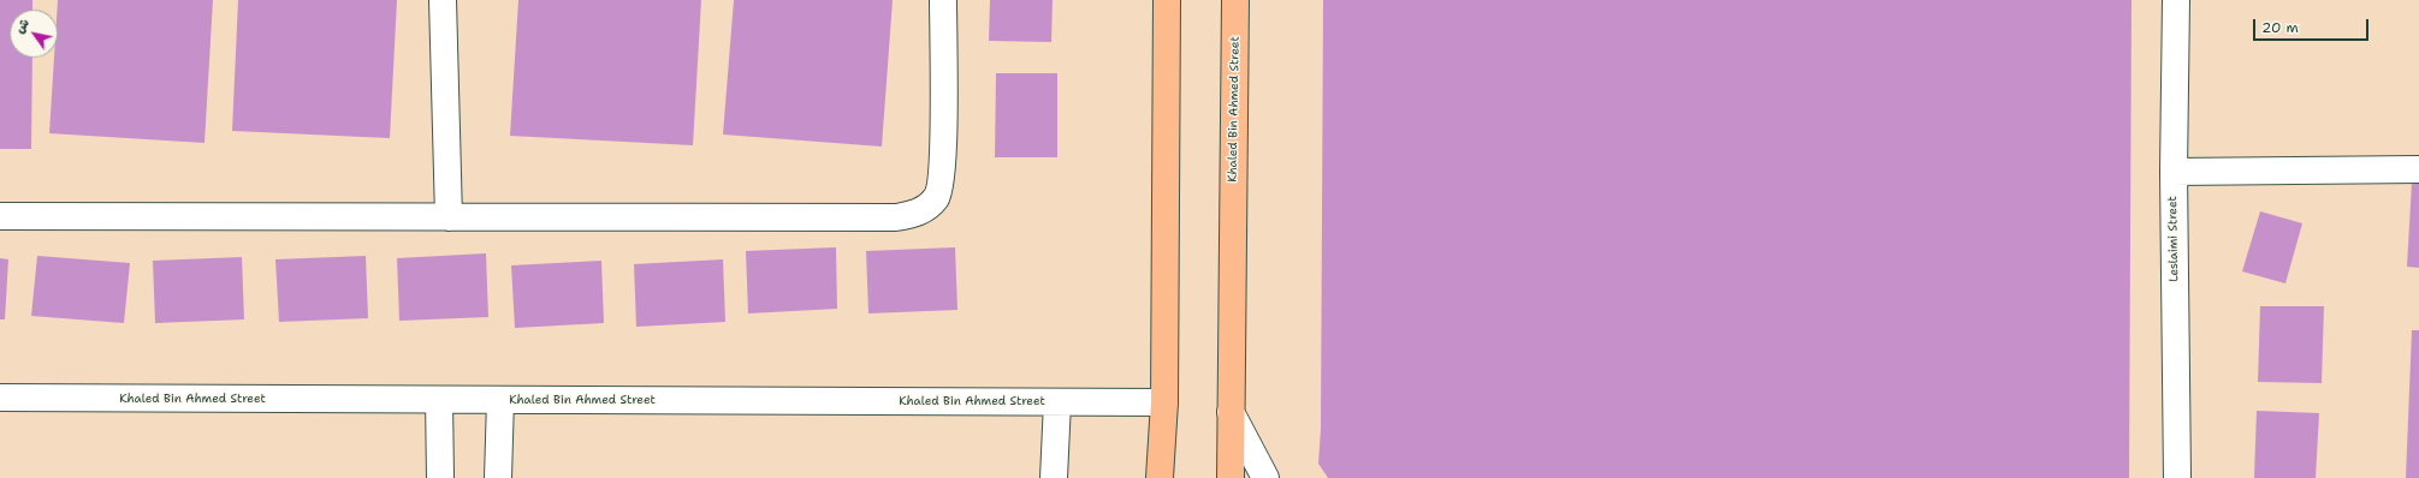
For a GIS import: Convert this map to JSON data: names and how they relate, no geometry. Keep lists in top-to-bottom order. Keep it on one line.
{"streets":{"main road":["Khaled Bin Ahmed Street"],"street":["Leslaimi Street"]},"scale_bar":"20 m","north":"top left"}
